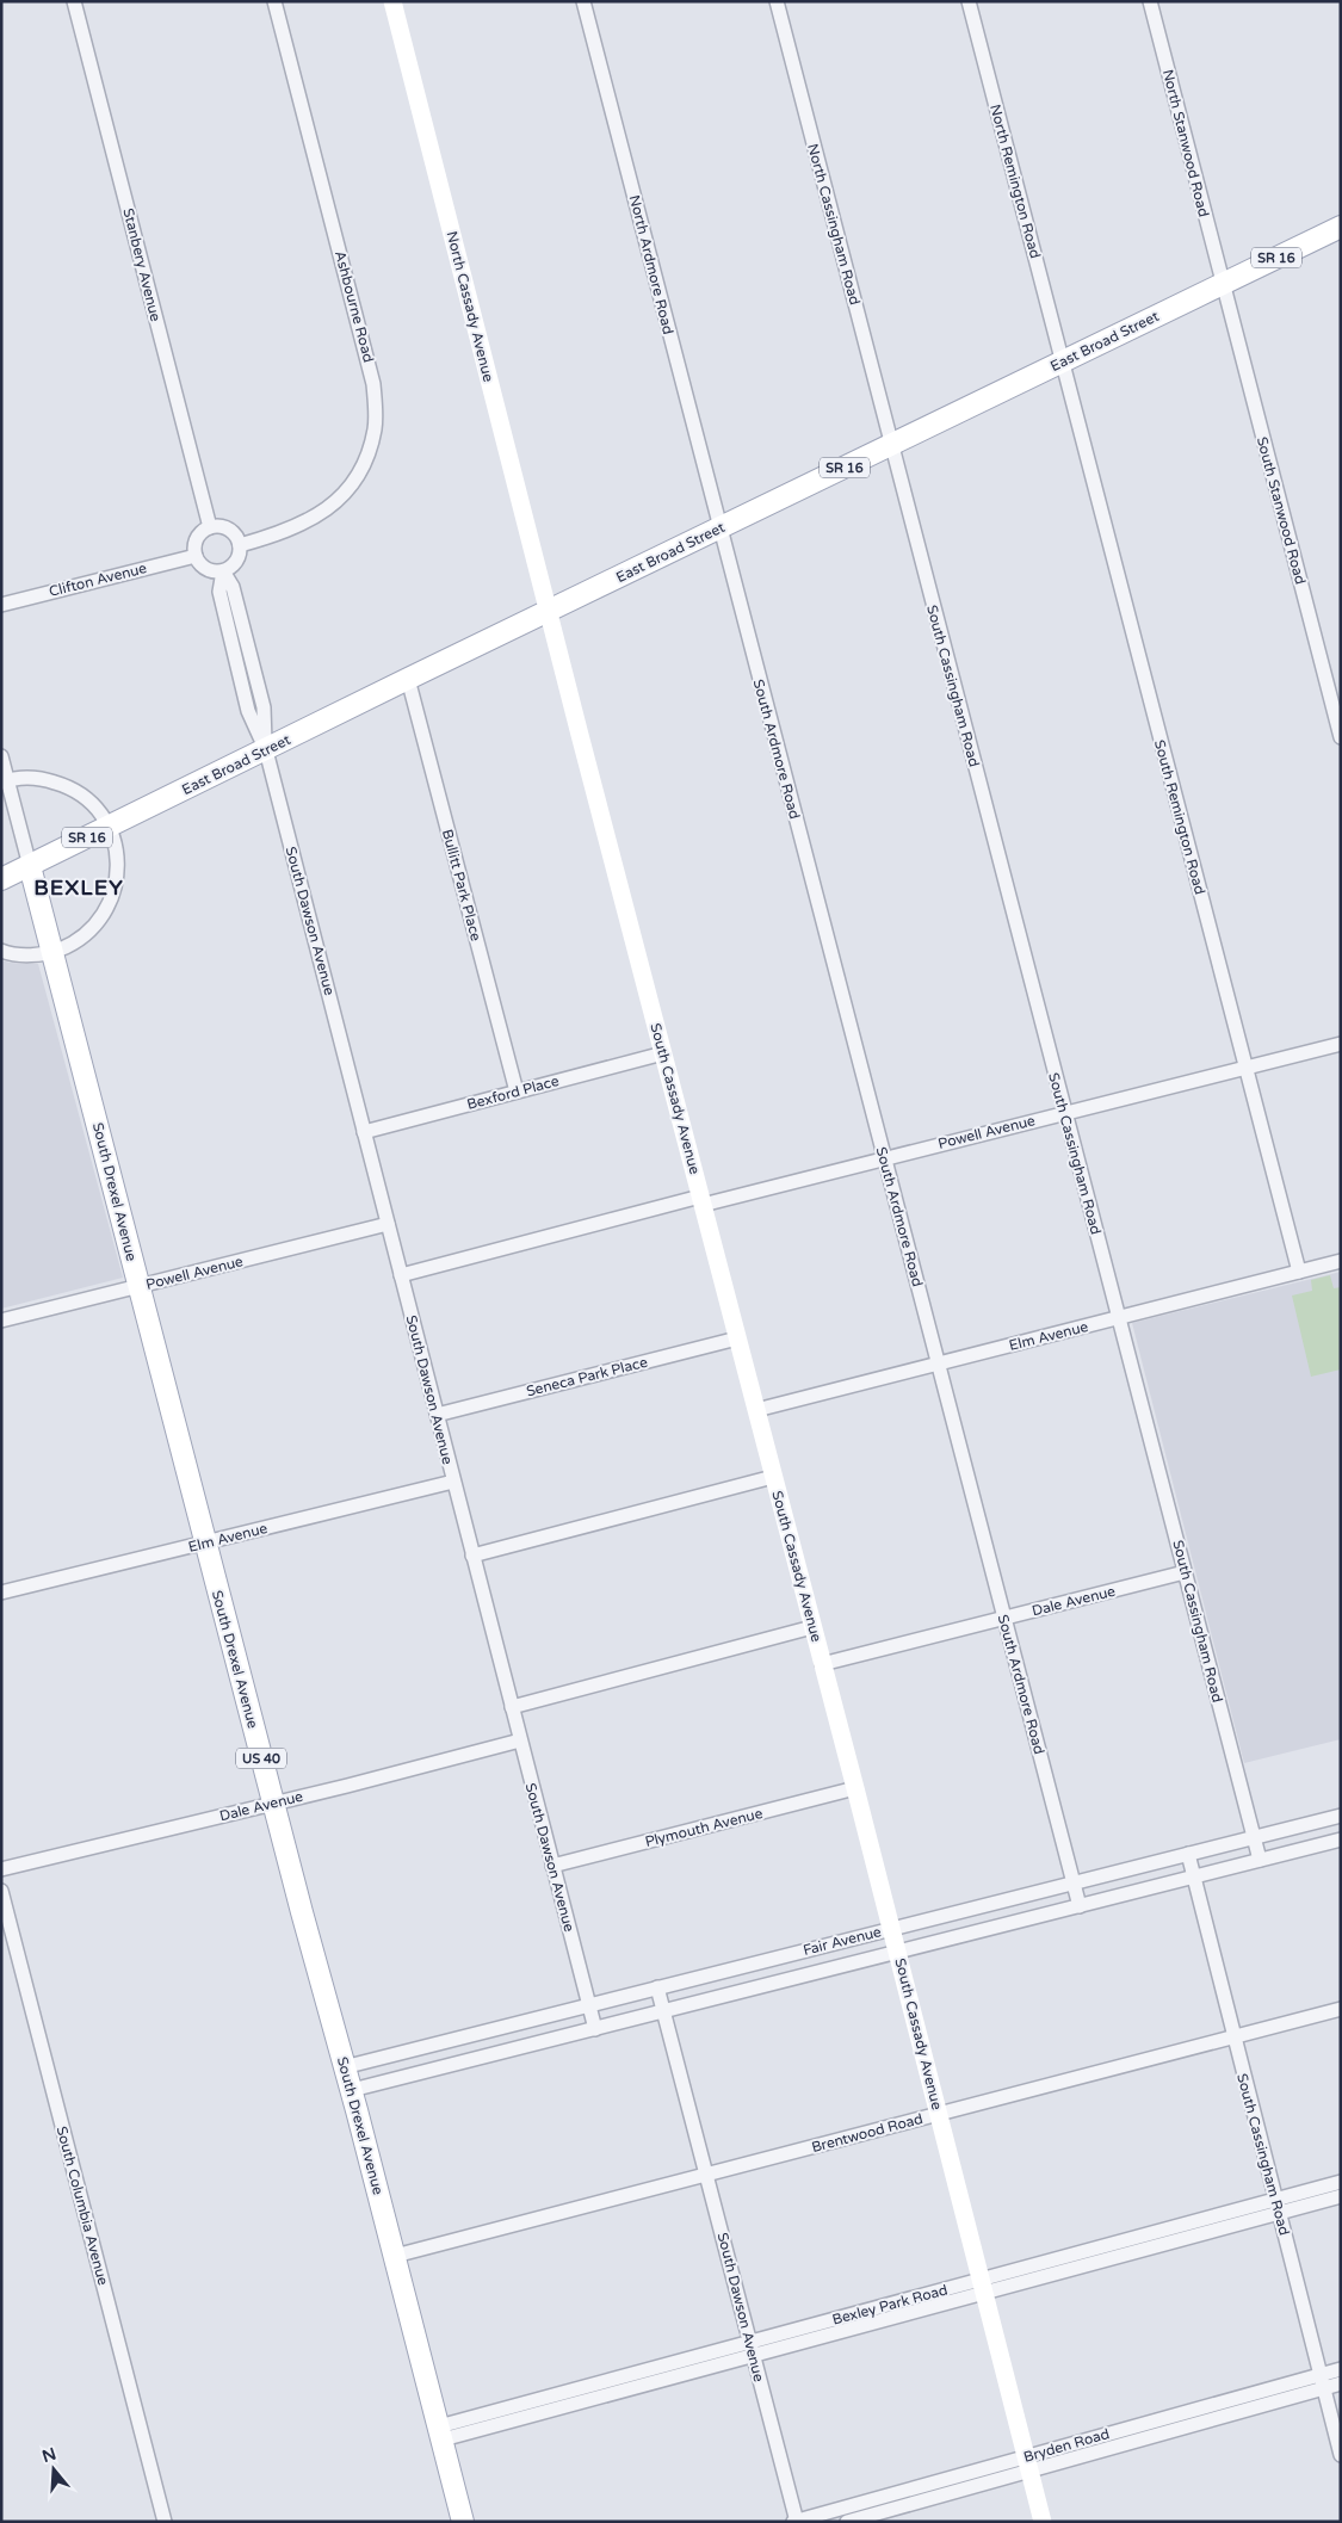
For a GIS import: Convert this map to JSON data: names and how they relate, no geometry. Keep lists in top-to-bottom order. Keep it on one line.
{"streets":{"main road":["SR 16","East Broad Street","South Drexel Avenue","US 40"],"street":["North Stanwood Road","North Remington Road","North Cassingham Road","Stanbery Avenue","North Ardmore Road","Ashbourne Road","North Cassady Avenue","South Stanwood Road","Clifton Avenue","South Cassingham Road","South Ardmore Road","South Remington Road","Bullitt Park Place","South Dawson Avenue","Bexford Place","South Cassady Avenue","Powell Avenue","Elm Avenue","Seneca Park Place","Dale Avenue","Plymouth Avenue","Fair Avenue","Brentwood Road","South Columbia Avenue","Bexley Park Road","Bryden Road"]},"crossings":[["North Stanwood Road","East Broad Street"],["North Stanwood Road","South Stanwood Road"],["North Remington Road","East Broad Street"],["North Remington Road","South Remington Road"],["North Cassingham Road","East Broad Street"],["North Cassingham Road","South Cassingham Road"],["Stanbery Avenue","Ashbourne Road"],["Stanbery Avenue","Clifton Avenue"],["North Ardmore Road","East Broad Street"],["North Ardmore Road","South Ardmore Road"],["Ashbourne Road","Clifton Avenue"],["North Cassady Avenue","East Broad Street"],["North Cassady Avenue","South Cassady Avenue"],["East Broad Street","South Stanwood Road"],["East Broad Street","South Cassingham Road"],["East Broad Street","South Ardmore Road"],["East Broad Street","South Remington Road"],["East Broad Street","Bullitt Park Place"],["East Broad Street","South Dawson Avenue"],["East Broad Street","South Cassady Avenue"],["East Broad Street","South Drexel Avenue"],["South Cassingham Road","Powell Avenue"],["South Cassingham Road","Elm Avenue"],["South Cassingham Road","Dale Avenue"],["South Cassingham Road","Fair Avenue"],["South Cassingham Road","Brentwood Road"],["South Cassingham Road","Bexley Park Road"],["South Cassingham Road","Bryden Road"],["South Ardmore Road","Powell Avenue"],["South Ardmore Road","Elm Avenue"],["South Ardmore Road","Dale Avenue"],["South Ardmore Road","Fair Avenue"],["South Remington Road","Powell Avenue"],["South Remington Road","Elm Avenue"],["Bullitt Park Place","Bexford Place"],["South Dawson Avenue","Bexford Place"],["South Dawson Avenue","Powell Avenue"],["South Dawson Avenue","Elm Avenue"],["South Dawson Avenue","Seneca Park Place"],["South Dawson Avenue","Dale Avenue"],["South Dawson Avenue","Plymouth Avenue"],["South Dawson Avenue","Fair Avenue"],["South Dawson Avenue","Brentwood Road"],["South Dawson Avenue","Bexley Park Road"],["South Dawson Avenue","Bryden Road"],["Bexford Place","South Cassady Avenue"],["South Cassady Avenue","Powell Avenue"],["South Cassady Avenue","Elm Avenue"],["South Cassady Avenue","Seneca Park Place"],["South Cassady Avenue","Dale Avenue"],["South Cassady Avenue","Plymouth Avenue"],["South Cassady Avenue","Fair Avenue"],["South Cassady Avenue","Brentwood Road"],["South Cassady Avenue","Bexley Park Road"],["South Cassady Avenue","Bryden Road"],["Powell Avenue","South Drexel Avenue"],["South Drexel Avenue","Elm Avenue"],["South Drexel Avenue","Dale Avenue"],["South Drexel Avenue","Fair Avenue"],["South Drexel Avenue","Brentwood Road"],["South Drexel Avenue","Bexley Park Road"]],"districts":["BEXLEY"],"north":"top"}
